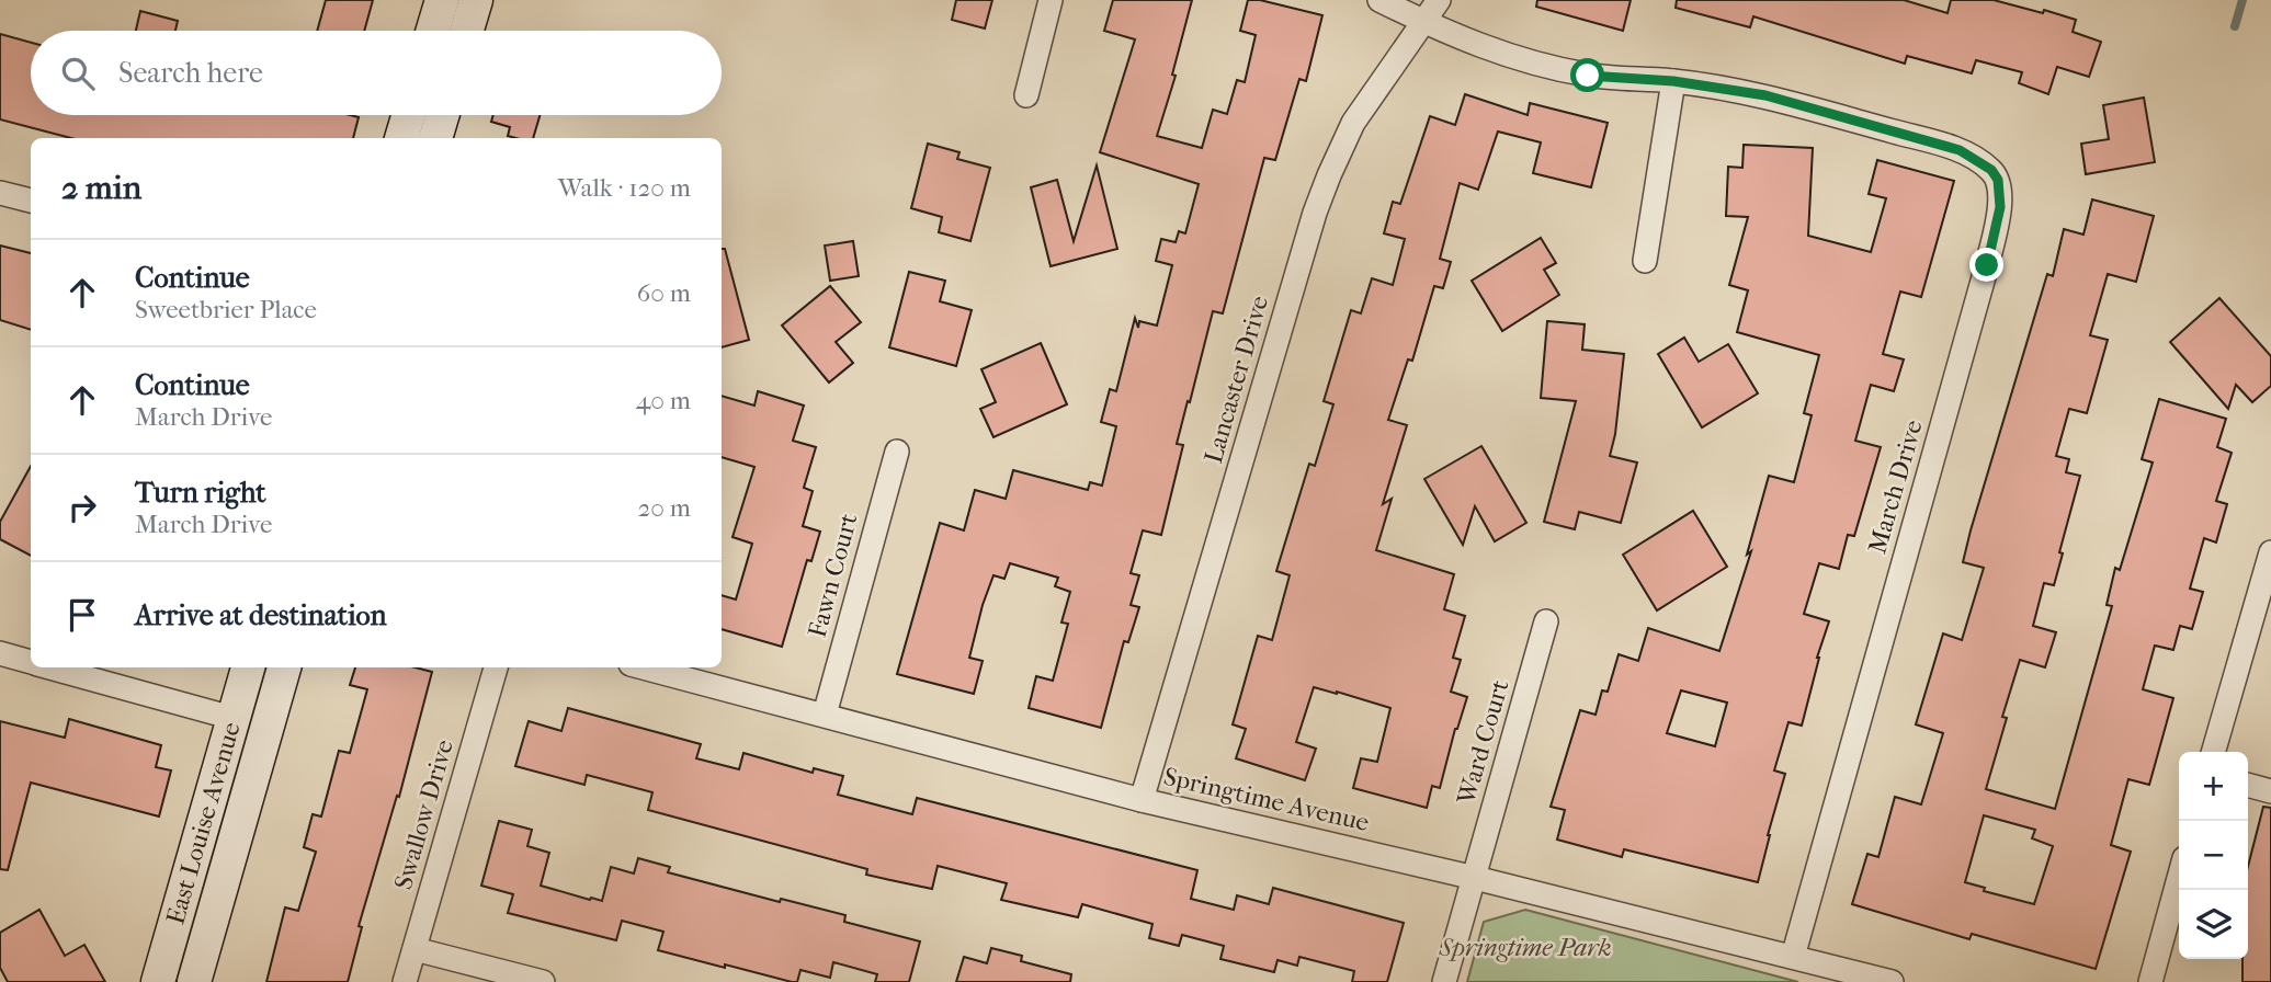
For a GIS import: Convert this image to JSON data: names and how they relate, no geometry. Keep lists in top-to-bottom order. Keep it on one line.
{"streets":{"street":["Lancaster Drive","March Drive","Fawn Court","Ward Court","Springtime Avenue","Swallow Drive","East Louise Avenue"]},"crossings":[["Lancaster Drive","March Drive"],["Lancaster Drive","Springtime Avenue"],["March Drive","Springtime Avenue"],["Fawn Court","Springtime Avenue"],["Ward Court","Springtime Avenue"]],"parks":["Springtime Park"],"page":{"search":"Search here","heading":["2 min","Walk · 120 m"],"list":[["Continue","Sweetbrier Place","60 m"],["Continue","March Drive","40 m"],["Turn right","March Drive","20 m"],"Arrive at destination"],"map_buttons":["+","−"]}}
